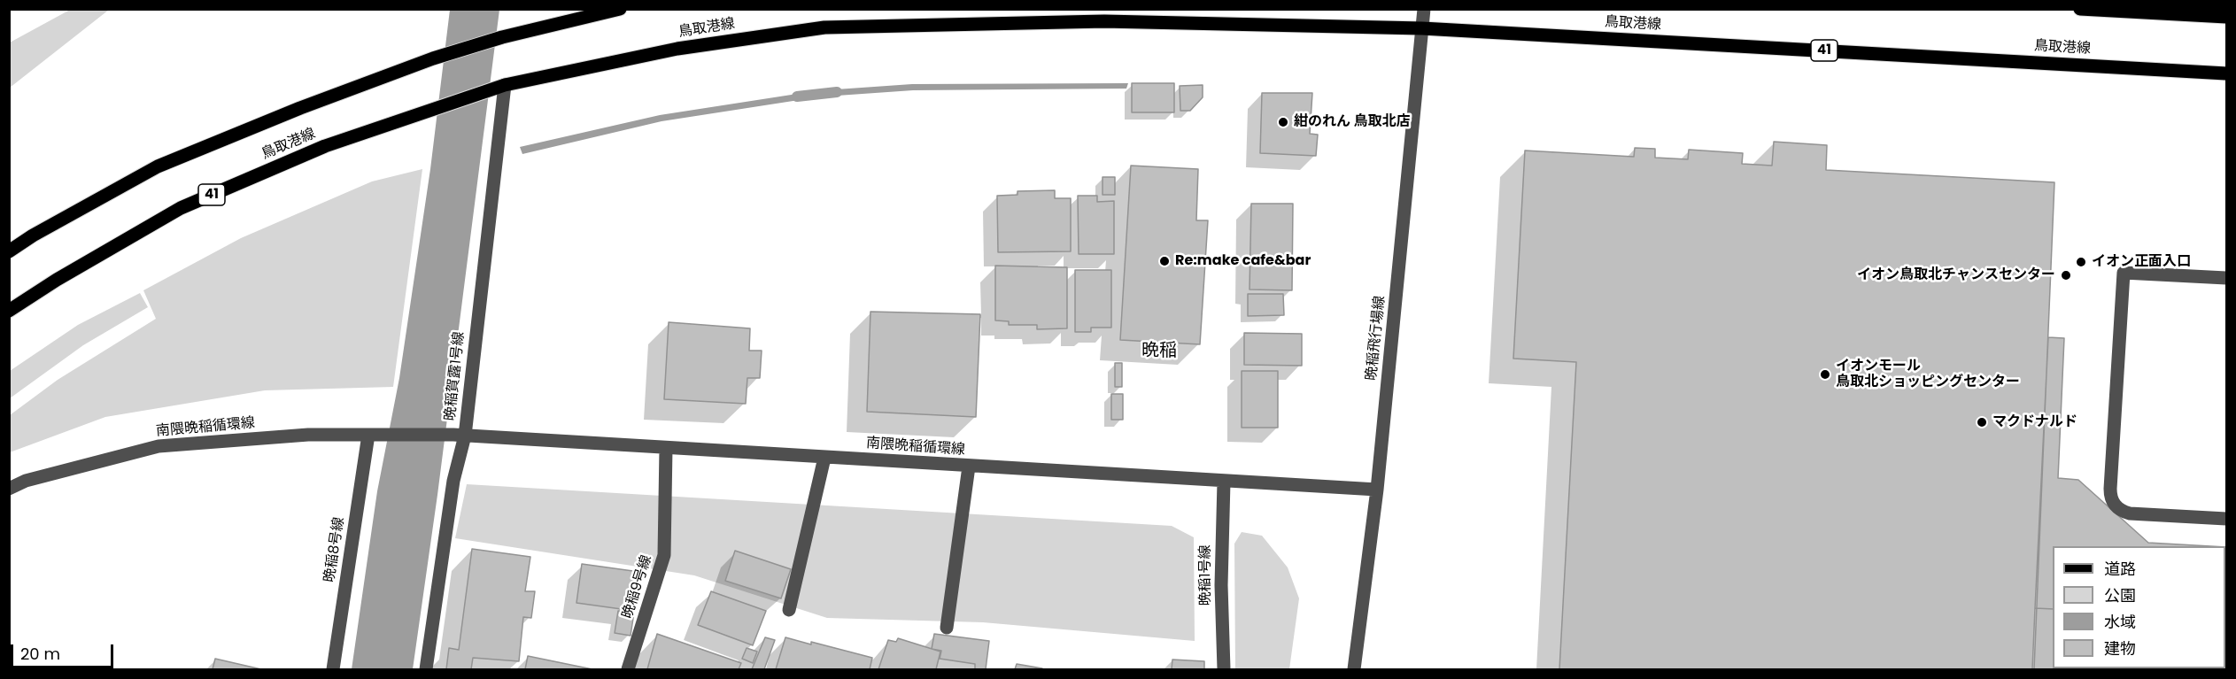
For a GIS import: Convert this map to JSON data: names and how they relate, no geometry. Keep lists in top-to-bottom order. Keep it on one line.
{"streets":{"main road":["鳥取港線","41"],"street":["晩稲飛行場線","晩稲賀露1号線","南隈晩稲循環線","晩稲8号線","晩稲1号線","晩稲9号線"]},"crossings":[["鳥取港線","晩稲飛行場線"],["鳥取港線","晩稲賀露1号線"],["晩稲飛行場線","南隈晩稲循環線"],["晩稲賀露1号線","南隈晩稲循環線"],["南隈晩稲循環線","晩稲8号線"],["南隈晩稲循環線","晩稲1号線"],["南隈晩稲循環線","晩稲9号線"]],"districts":["晩稲"],"places":["紺のれん 鳥取北店","Re:make cafe&bar","イオン正面入口","イオン鳥取北チャンスセンター","イオンモール 鳥取北ショッピングセンター","マクドナルド"],"legend":["道路","公園","水域","建物"],"scale_bar":"20 m"}
